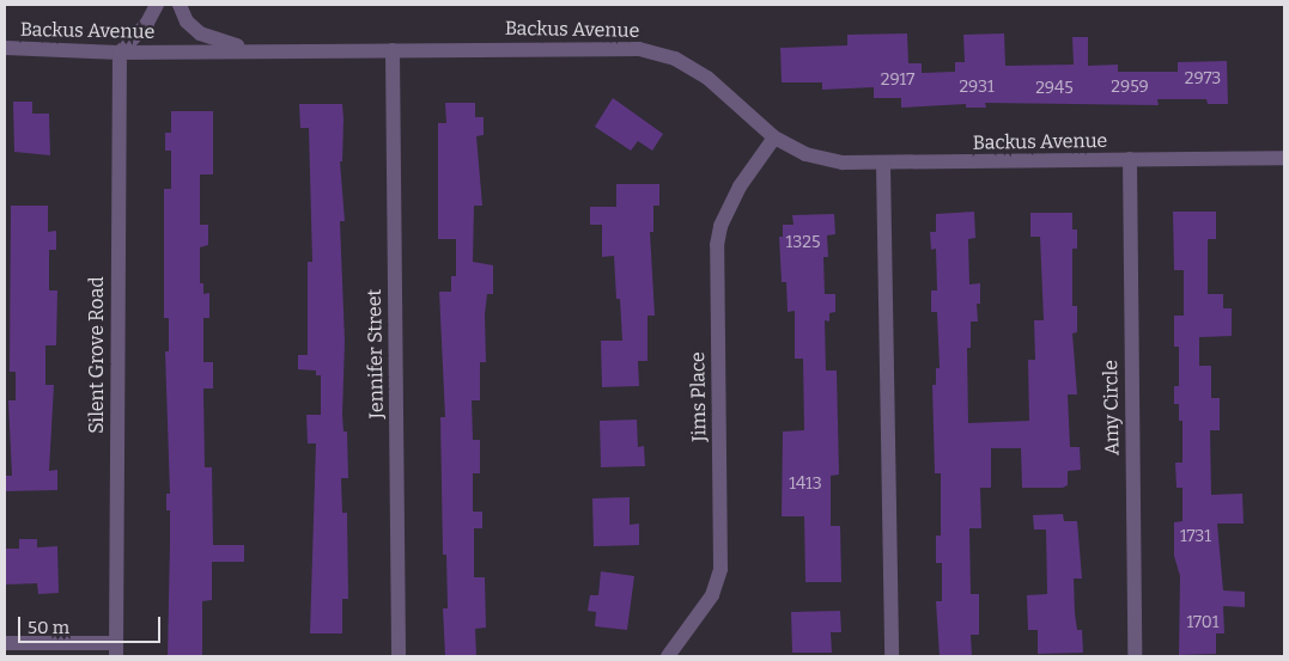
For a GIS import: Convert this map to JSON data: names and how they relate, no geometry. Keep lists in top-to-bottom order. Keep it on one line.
{"streets":{"street":["Backus Avenue","Jennifer Street","Silent Grove Road","Jims Place","Amy Circle"]},"crossings":[["Backus Avenue","Jennifer Street"],["Backus Avenue","Silent Grove Road"],["Backus Avenue","Jims Place"],["Backus Avenue","Amy Circle"]],"house_numbers":["2973","2917","2931","2959","2945","1325","1413","1731","1701"],"scale_bar":"50 m"}
